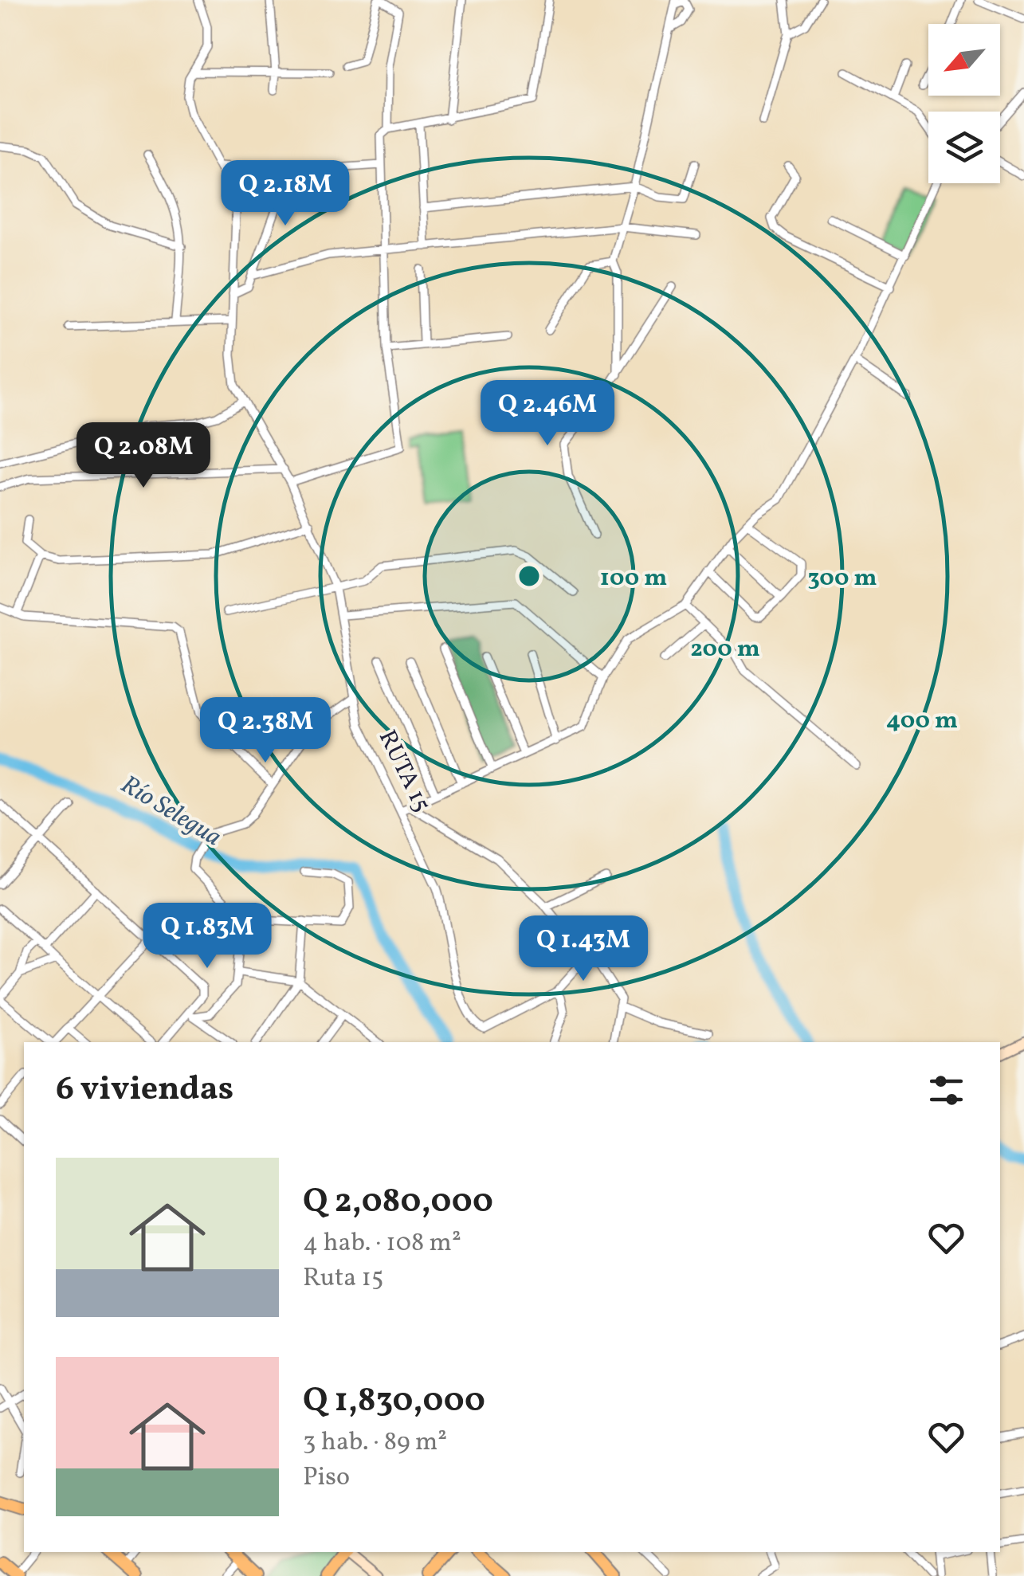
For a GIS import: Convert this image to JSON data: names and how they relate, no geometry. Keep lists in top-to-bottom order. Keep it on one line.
{"streets":{"street":["RUTA 15"]},"water":["Río Selegua"],"north":"bottom left","page":{"price":["Q 2.18M","Q 2.46M","Q 2.08M","Q 2.38M","Q 1.83M","Q 1.43M"],"heading":"6 viviendas","list":[{"name":"Q 2,080,000","note":"4 hab. · 108 m² · Ruta 15"},{"name":"Q 1,830,000","note":"3 hab. · 89 m² · Piso"}]},"rings":["100 m","300 m","200 m","400 m"]}
